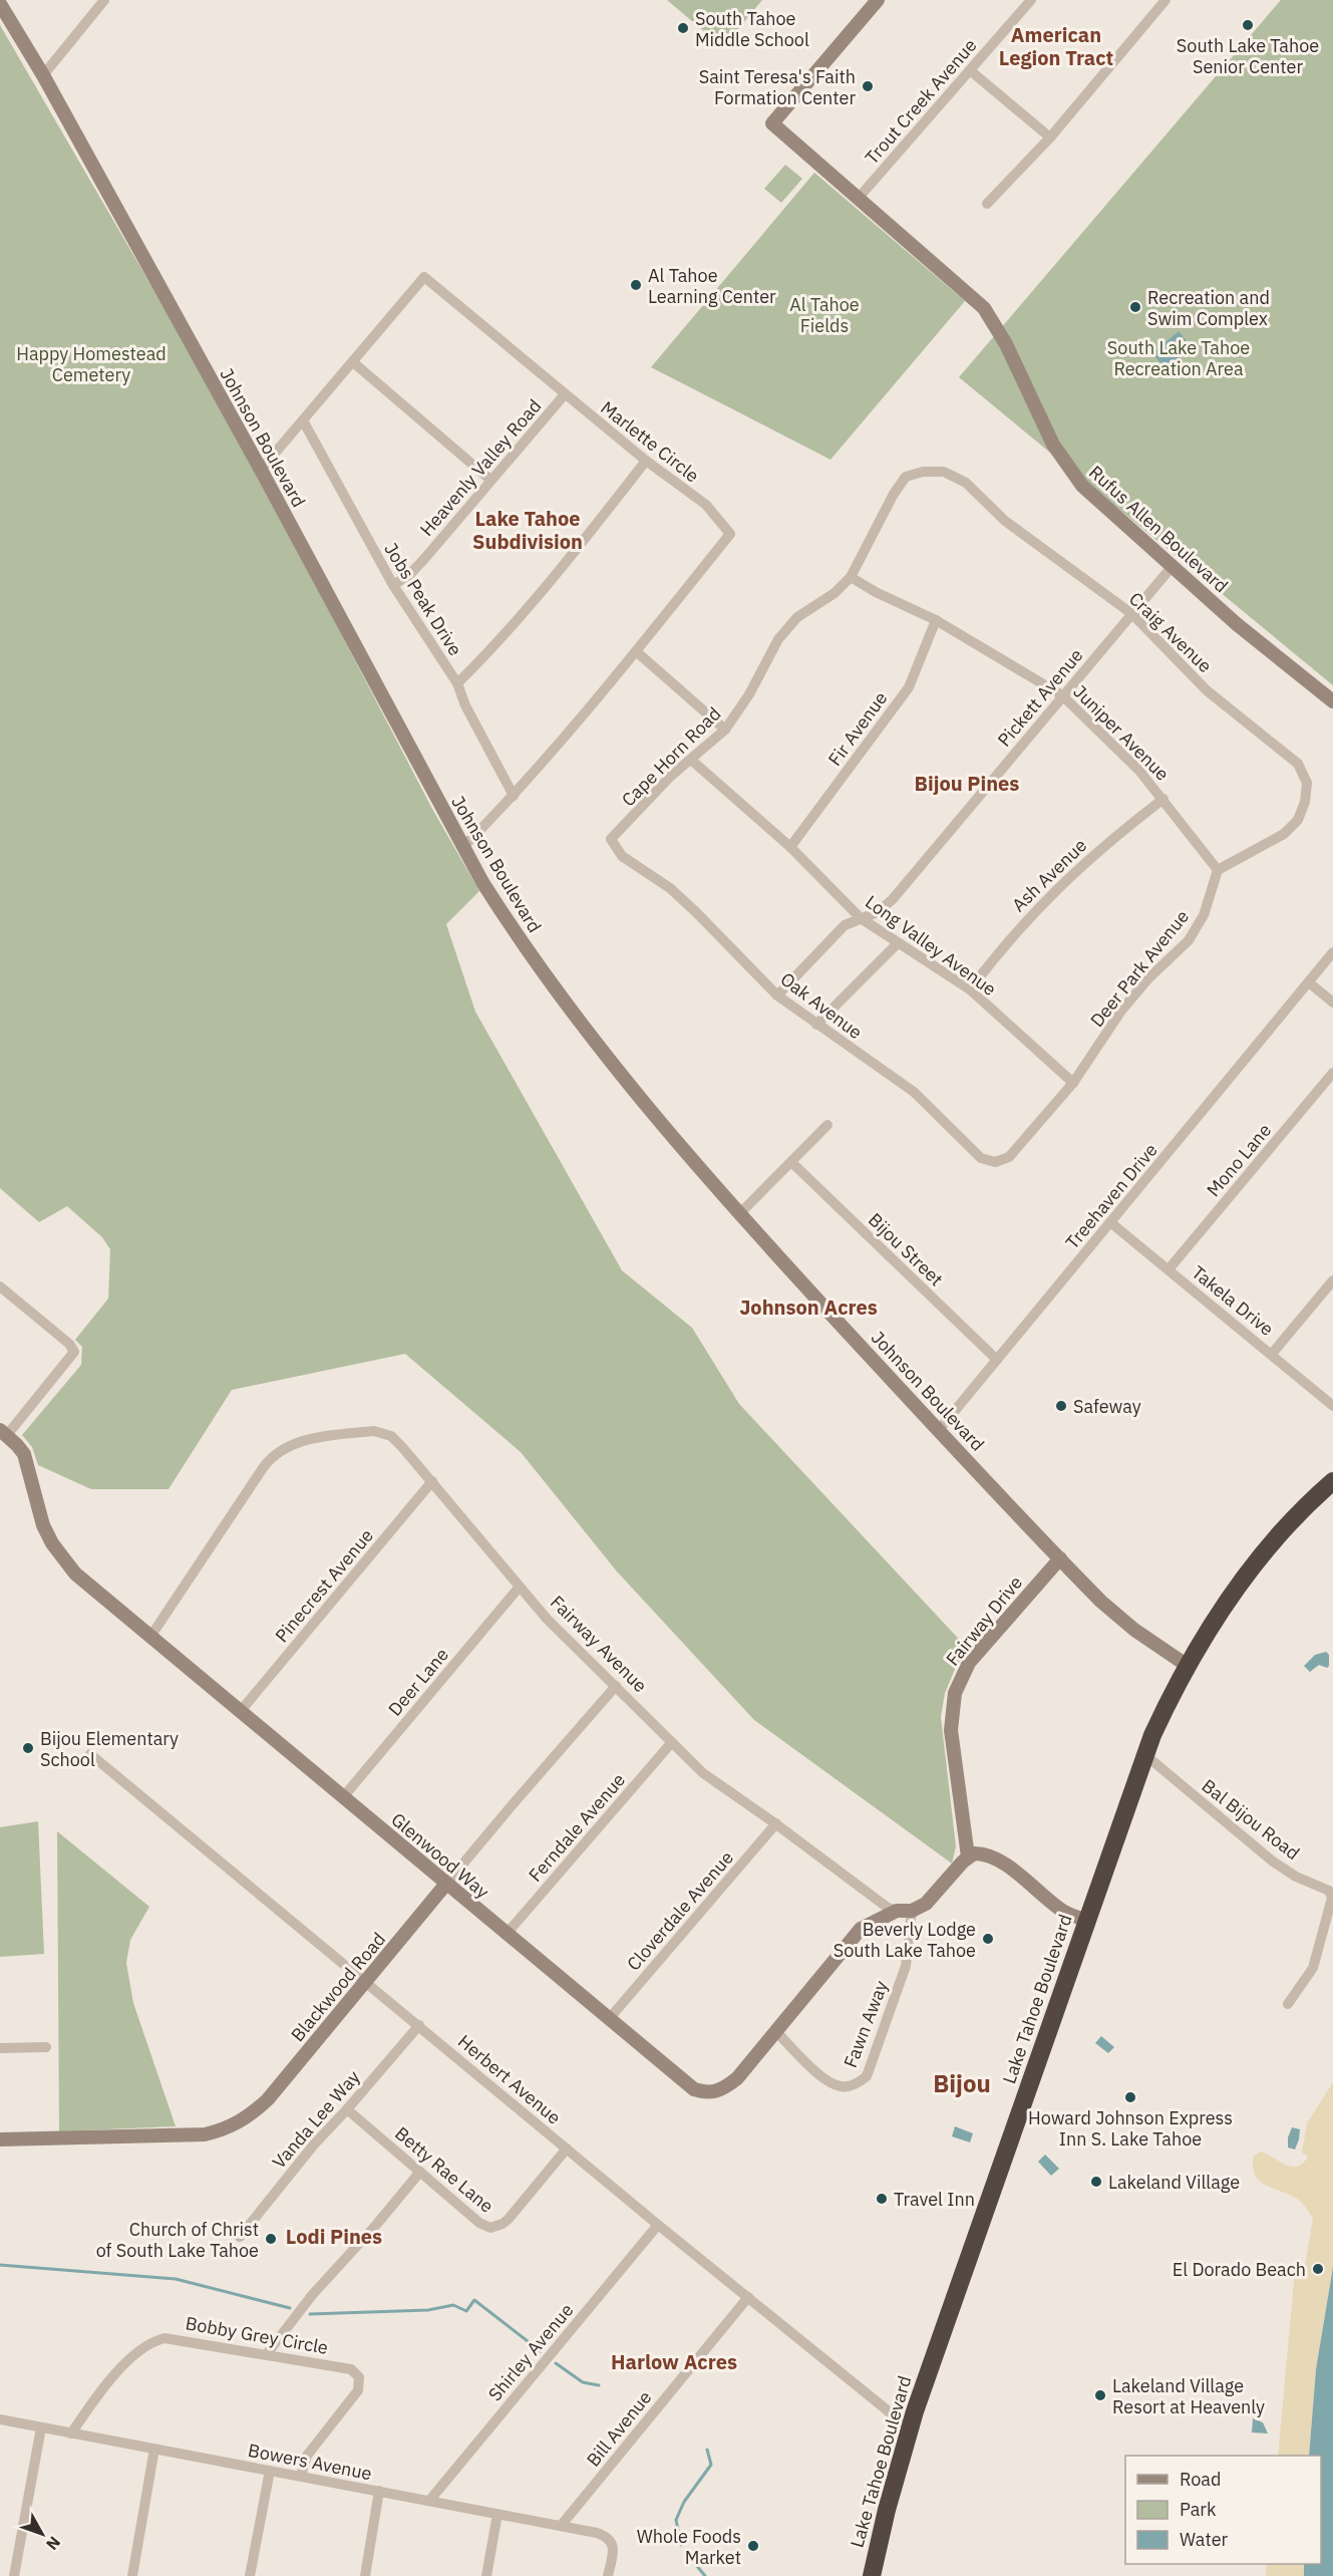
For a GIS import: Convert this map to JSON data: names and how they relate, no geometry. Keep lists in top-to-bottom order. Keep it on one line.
{"streets":{"highway":["Lake Tahoe Boulevard"],"street":["Trout Creek Avenue","Johnson Boulevard","Marlette Circle","Heavenly Valley Road","Rufus Allen Boulevard","Jobs Peak Drive","Craig Avenue","Pickett Avenue","Fir Avenue","Juniper Avenue","Cape Horn Road","Ash Avenue","Long Valley Avenue","Deer Park Avenue","Oak Avenue","Mono Lane","Treehaven Drive","Bijou Street","Takela Drive","Pinecrest Avenue","Fairway Drive","Fairway Avenue","Deer Lane","Bal Bijou Road","Ferndale Avenue","Glenwood Way","Cloverdale Avenue","Blackwood Road","Fawn Away","Herbert Avenue","Vanda Lee Way","Betty Rae Lane","Bobby Grey Circle","Shirley Avenue","Bill Avenue","Bowers Avenue"]},"crossings":[["Trout Creek Avenue","Rufus Allen Boulevard"],["Johnson Boulevard","Marlette Circle"],["Johnson Boulevard","Treehaven Drive"],["Johnson Boulevard","Fairway Drive"],["Johnson Boulevard","Lake Tahoe Boulevard"],["Marlette Circle","Heavenly Valley Road"],["Marlette Circle","Jobs Peak Drive"],["Heavenly Valley Road","Jobs Peak Drive"],["Rufus Allen Boulevard","Pickett Avenue"],["Craig Avenue","Pickett Avenue"],["Craig Avenue","Juniper Avenue"],["Craig Avenue","Cape Horn Road"],["Craig Avenue","Deer Park Avenue"],["Pickett Avenue","Juniper Avenue"],["Pickett Avenue","Long Valley Avenue"],["Pickett Avenue","Oak Avenue"],["Fir Avenue","Juniper Avenue"],["Fir Avenue","Long Valley Avenue"],["Juniper Avenue","Cape Horn Road"],["Juniper Avenue","Ash Avenue"],["Juniper Avenue","Deer Park Avenue"],["Cape Horn Road","Long Valley Avenue"],["Cape Horn Road","Oak Avenue"],["Ash Avenue","Long Valley Avenue"],["Long Valley Avenue","Deer Park Avenue"],["Deer Park Avenue","Oak Avenue"],["Mono Lane","Takela Drive"],["Treehaven Drive","Bijou Street"],["Treehaven Drive","Takela Drive"],["Pinecrest Avenue","Fairway Avenue"],["Pinecrest Avenue","Glenwood Way"],["Fairway Avenue","Deer Lane"],["Fairway Avenue","Ferndale Avenue"],["Fairway Avenue","Glenwood Way"],["Fairway Avenue","Cloverdale Avenue"],["Fairway Avenue","Blackwood Road"],["Deer Lane","Glenwood Way"],["Bal Bijou Road","Lake Tahoe Boulevard"],["Ferndale Avenue","Glenwood Way"],["Glenwood Way","Cloverdale Avenue"],["Glenwood Way","Blackwood Road"],["Glenwood Way","Fawn Away"],["Blackwood Road","Herbert Avenue"],["Lake Tahoe Boulevard","Herbert Avenue"],["Herbert Avenue","Vanda Lee Way"],["Herbert Avenue","Betty Rae Lane"],["Herbert Avenue","Shirley Avenue"],["Herbert Avenue","Bill Avenue"],["Vanda Lee Way","Betty Rae Lane"],["Bobby Grey Circle","Bowers Avenue"],["Shirley Avenue","Bowers Avenue"],["Bill Avenue","Bowers Avenue"]],"districts":["American Legion Tract","Lake Tahoe Subdivision","Bijou Pines","Johnson Acres","Bijou","Lodi Pines","Harlow Acres"],"parks":["Al Tahoe Fields","South Lake Tahoe Recreation Area","Happy Homestead Cemetery"],"places":["South Lake Tahoe Senior Center","South Tahoe Middle School","Saint Teresa's Faith Formation Center","Al Tahoe Learning Center","Recreation and Swim Complex","Safeway","Bijou Elementary School","Beverly Lodge South Lake Tahoe","Howard Johnson Express Inn S. Lake Tahoe","Lakeland Village","Travel Inn","Church of Christ of South Lake Tahoe","El Dorado Beach","Lakeland Village Resort at Heavenly","Whole Foods Market"],"legend":["Road","Park","Water"],"north":"bottom right"}
